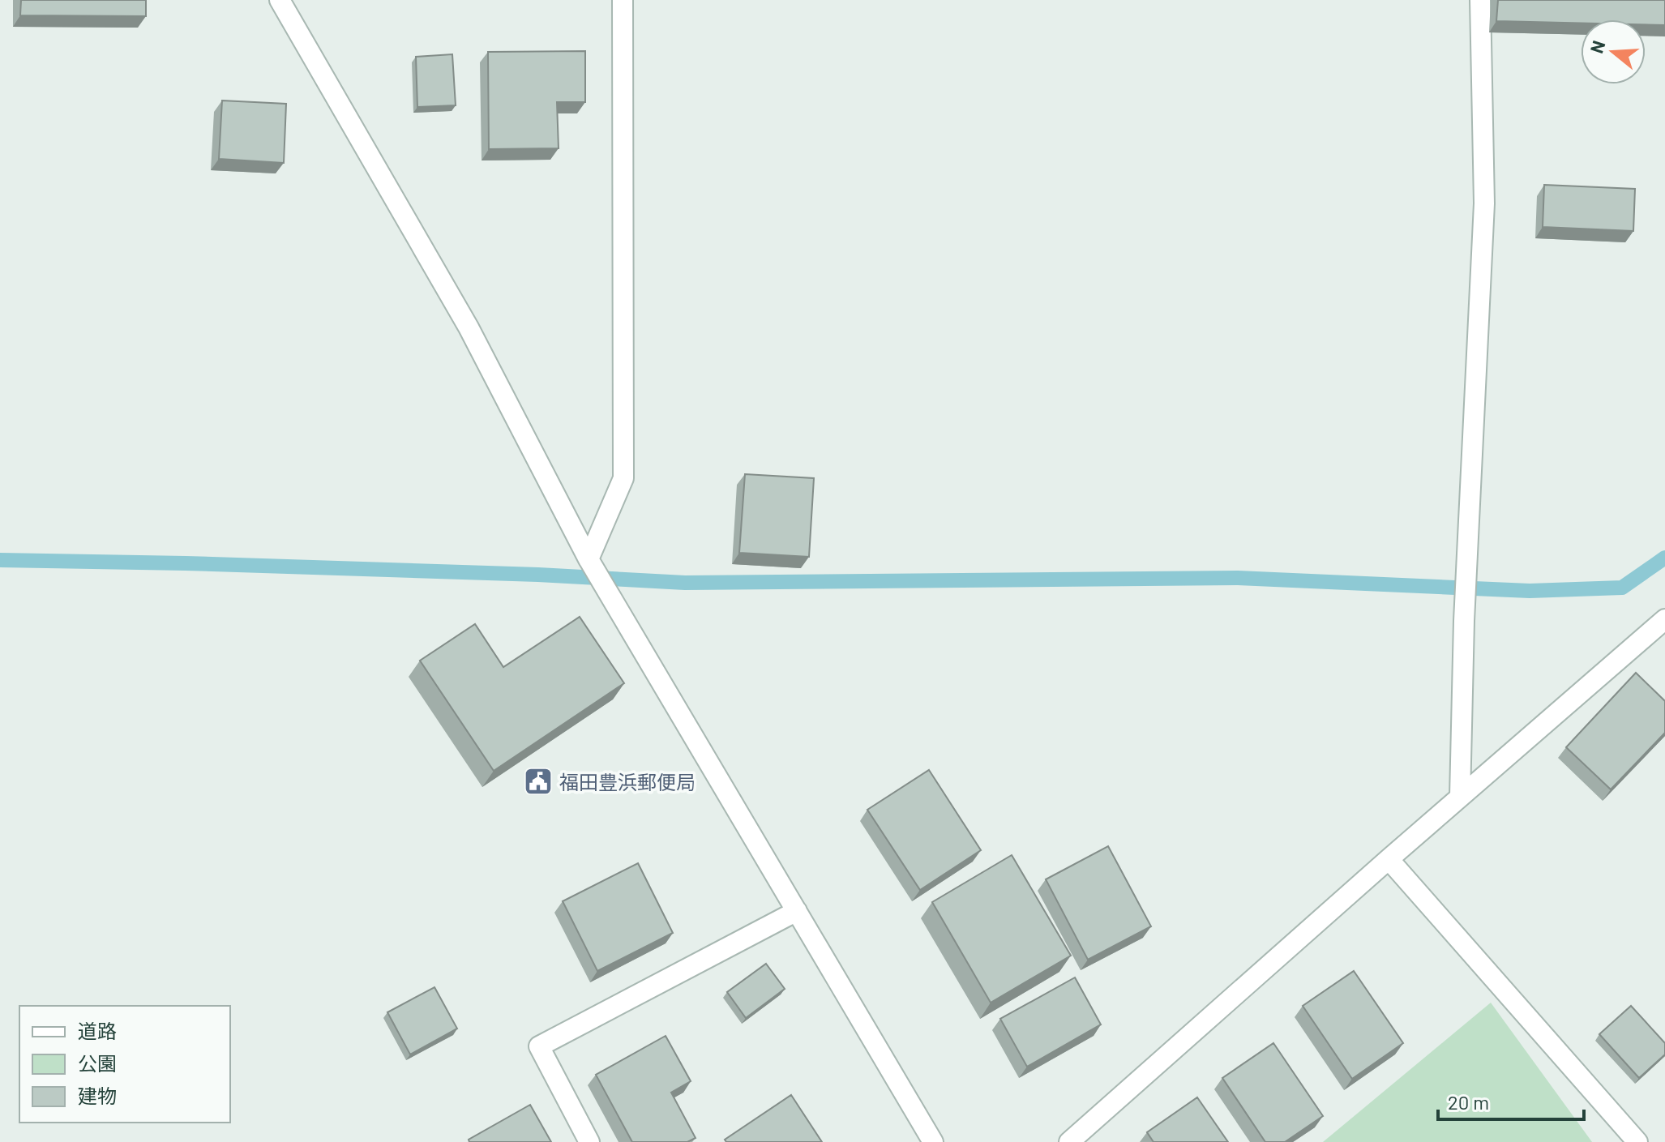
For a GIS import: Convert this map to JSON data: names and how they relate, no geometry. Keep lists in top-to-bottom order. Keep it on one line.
{"places":{"public building":["福田豊浜郵便局"]},"legend":["道路","公園","建物"],"scale_bar":"20 m","north":"left"}
